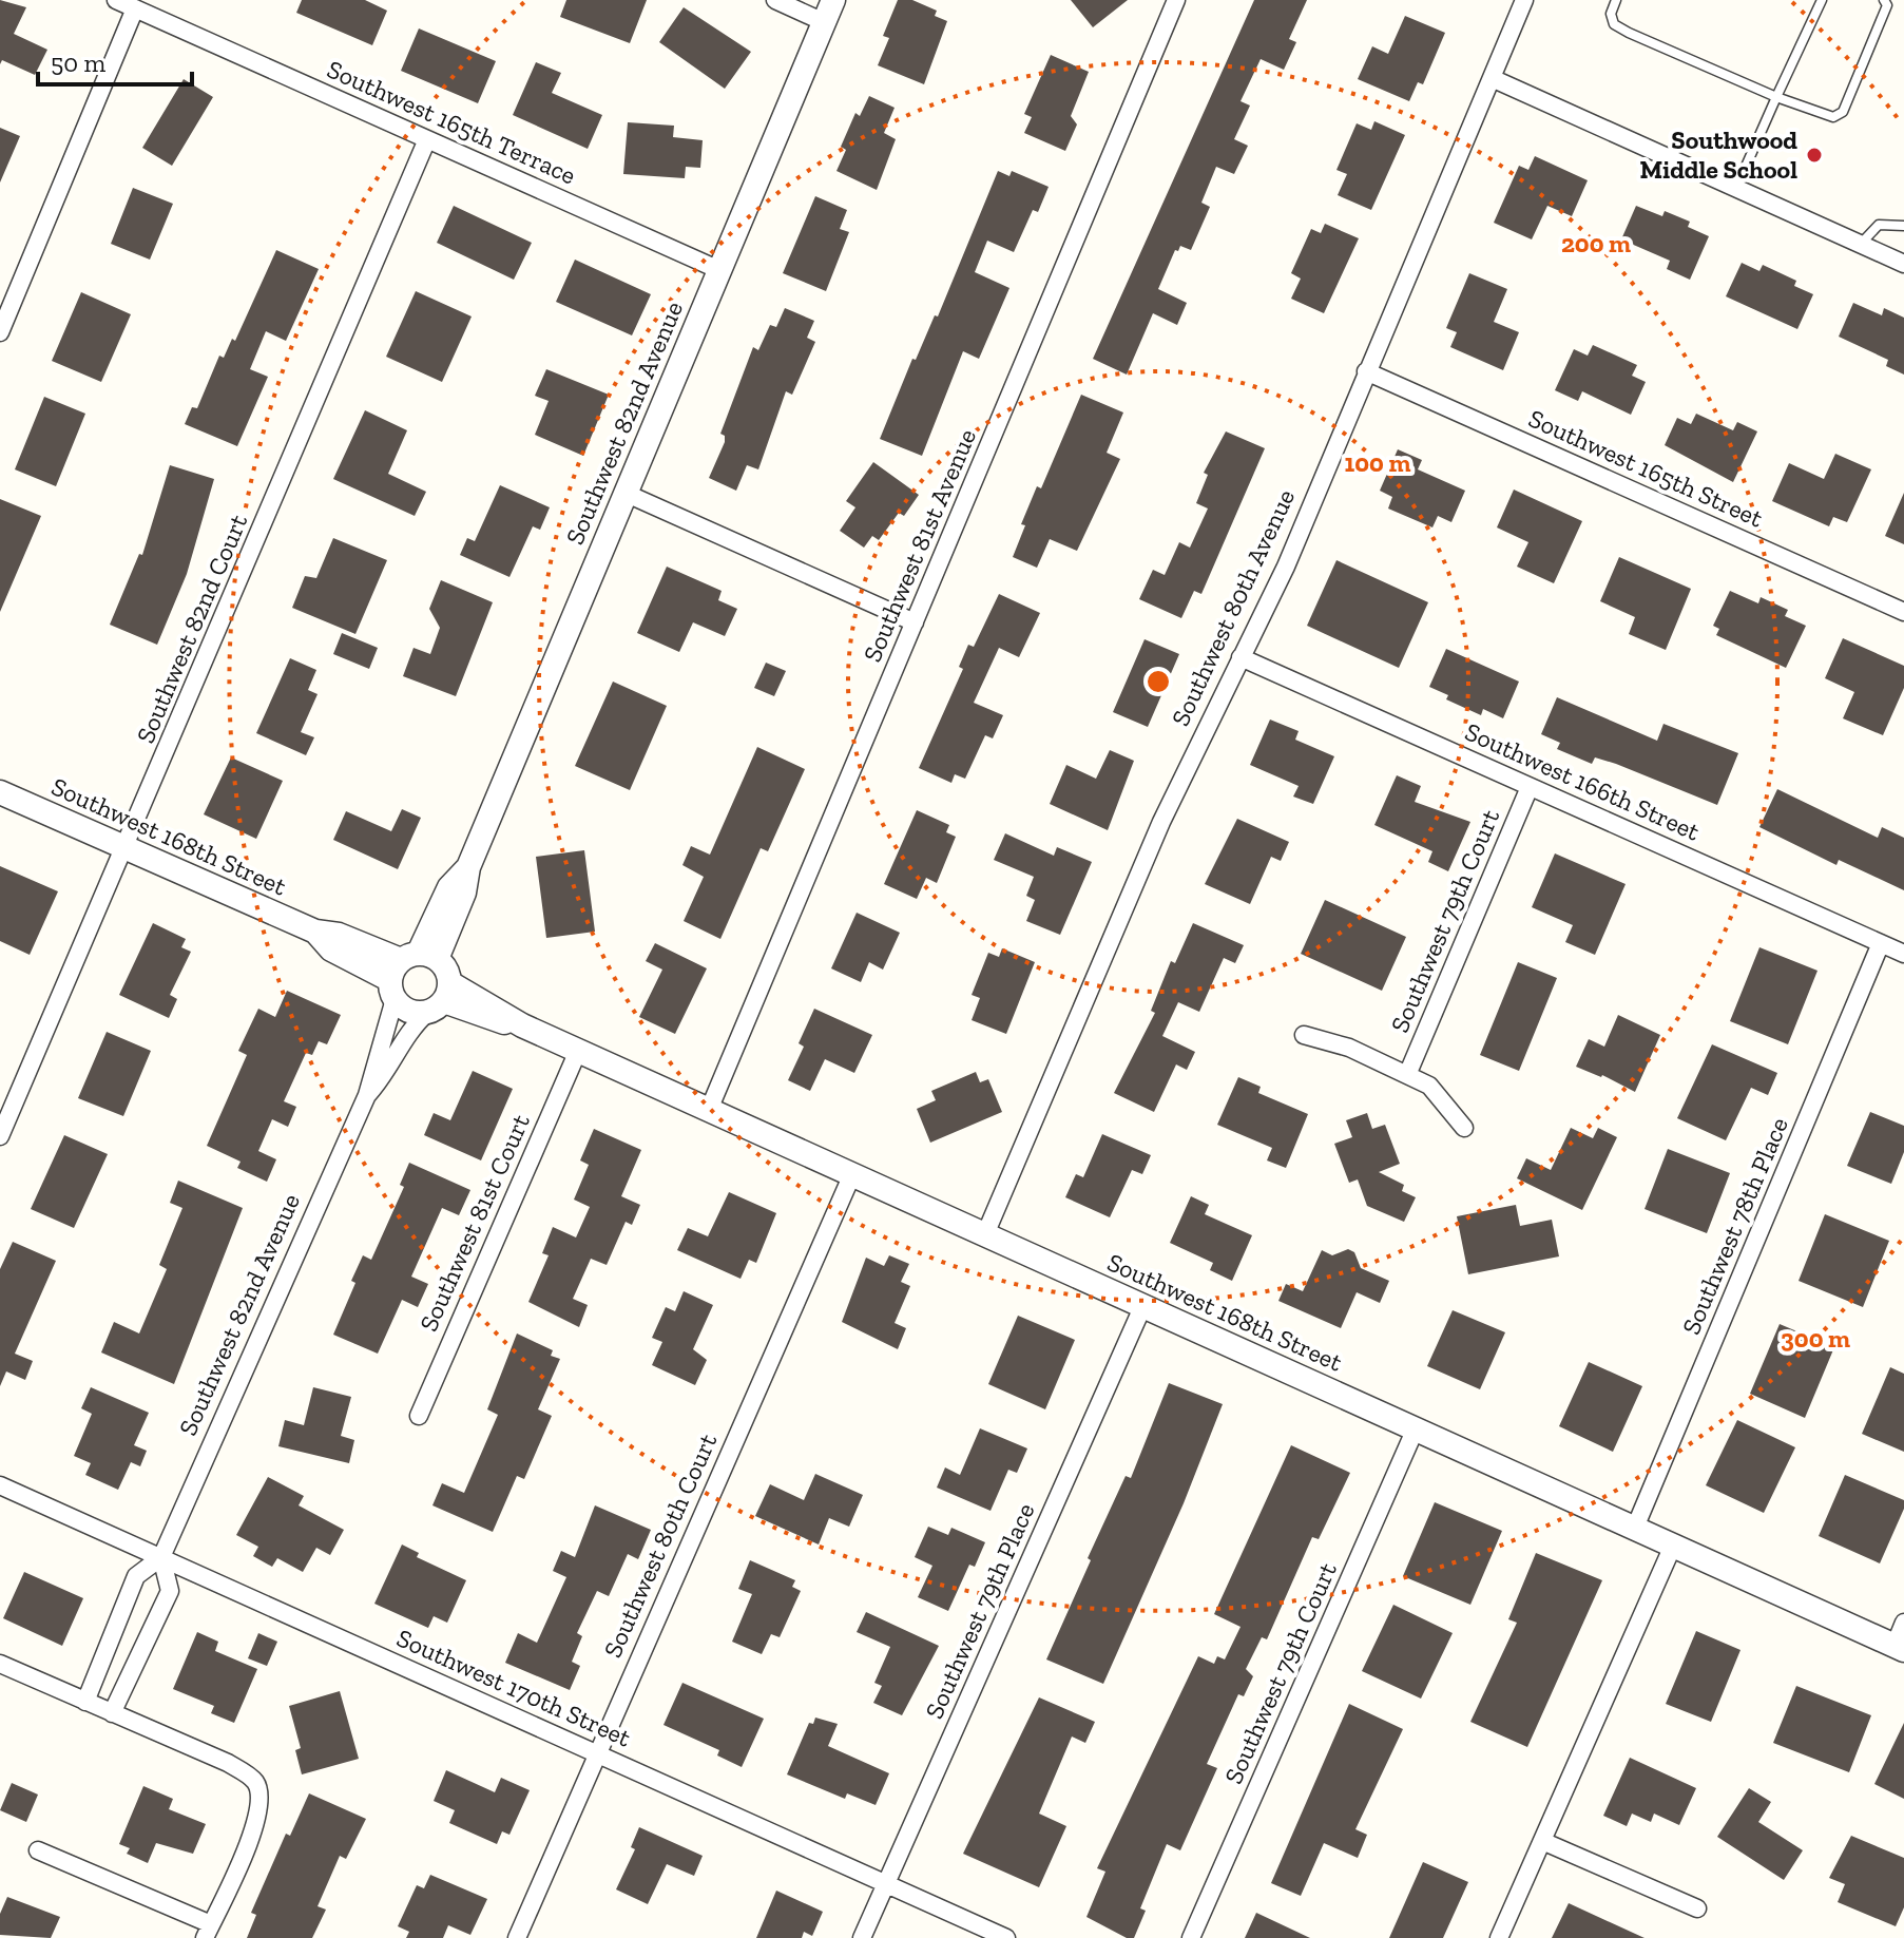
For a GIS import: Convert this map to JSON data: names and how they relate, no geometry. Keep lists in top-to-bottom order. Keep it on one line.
{"streets":{"street":["Southwest 165th Terrace","Southwest 82nd Avenue","Southwest 165th Street","Southwest 81st Avenue","Southwest 80th Avenue","Southwest 82nd Court","Southwest 166th Street","Southwest 168th Street","Southwest 79th Court","Southwest 81st Court","Southwest 78th Place","Southwest 80th Court","Southwest 79th Place","Southwest 170th Street"]},"crossings":[["Southwest 165th Terrace","Southwest 82nd Avenue"],["Southwest 165th Terrace","Southwest 82nd Court"],["Southwest 82nd Avenue","Southwest 168th Street"],["Southwest 82nd Avenue","Southwest 170th Street"],["Southwest 165th Street","Southwest 80th Avenue"],["Southwest 81st Avenue","Southwest 168th Street"],["Southwest 80th Avenue","Southwest 166th Street"],["Southwest 80th Avenue","Southwest 168th Street"],["Southwest 82nd Court","Southwest 168th Street"],["Southwest 166th Street","Southwest 79th Court"],["Southwest 166th Street","Southwest 78th Place"],["Southwest 168th Street","Southwest 79th Court"],["Southwest 168th Street","Southwest 81st Court"],["Southwest 168th Street","Southwest 78th Place"],["Southwest 168th Street","Southwest 80th Court"],["Southwest 168th Street","Southwest 79th Place"],["Southwest 80th Court","Southwest 170th Street"],["Southwest 79th Place","Southwest 170th Street"]],"places":["Southwood Middle School"],"scale_bar":"50 m","rings":["200 m","100 m","300 m"]}
